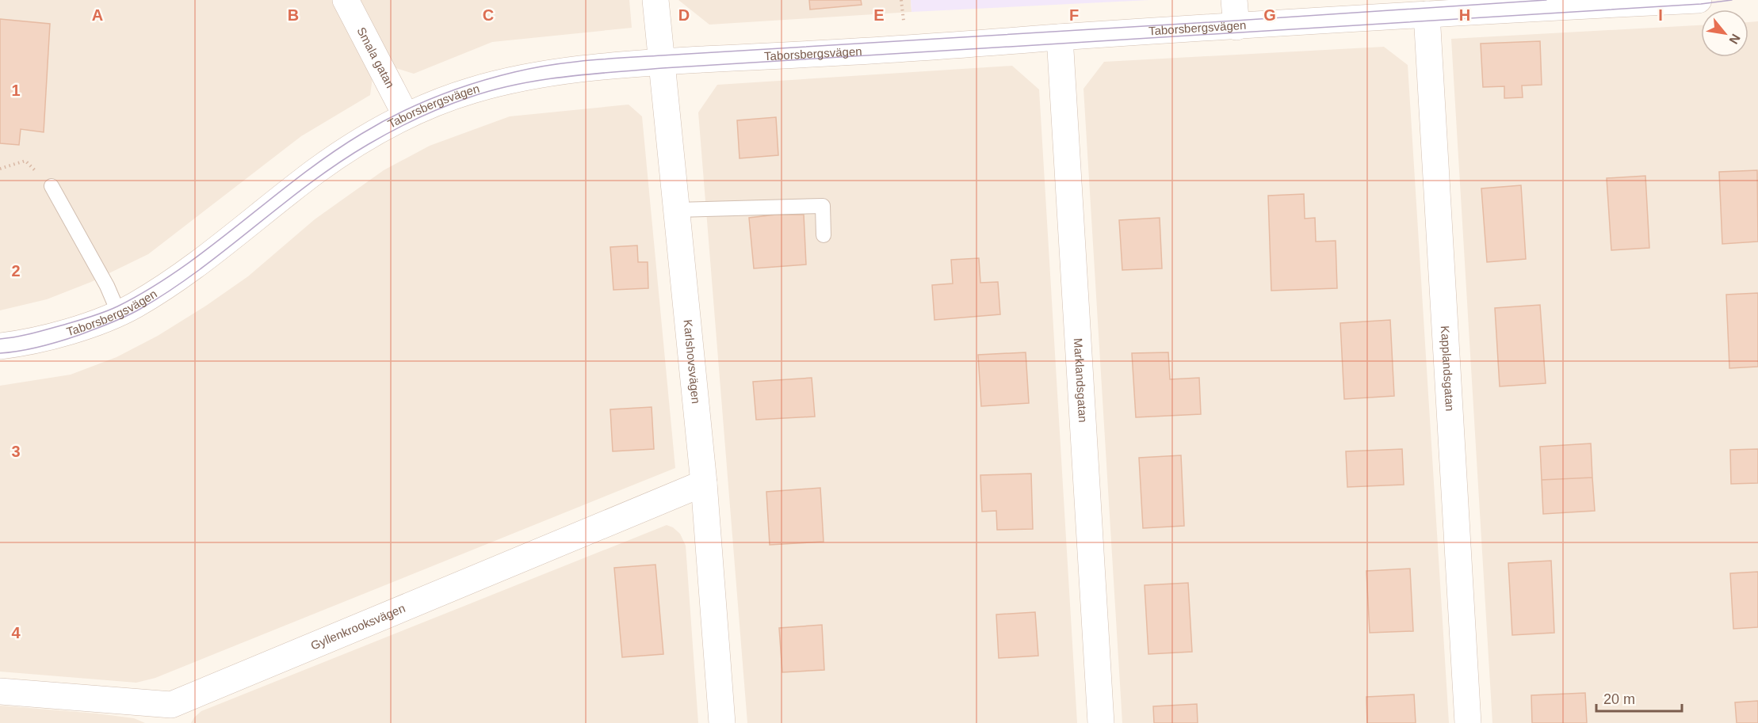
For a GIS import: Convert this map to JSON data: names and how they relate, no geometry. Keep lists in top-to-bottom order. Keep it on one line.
{"streets":{"street":["Taborsbergsvägen","Smala gatan","Karlshovsvägen","Kapplandsgatan","Marklandsgatan","Gyllenkrooksvägen"]},"crossings":[["Taborsbergsvägen","Smala gatan"],["Taborsbergsvägen","Karlshovsvägen"],["Taborsbergsvägen","Kapplandsgatan"],["Taborsbergsvägen","Marklandsgatan"],["Karlshovsvägen","Gyllenkrooksvägen"]],"scale_bar":"20 m","north":"bottom right","grid":{"columns":["A","B","C","D","E","F","G","H","I"],"rows":["1","2","3","4"]}}
